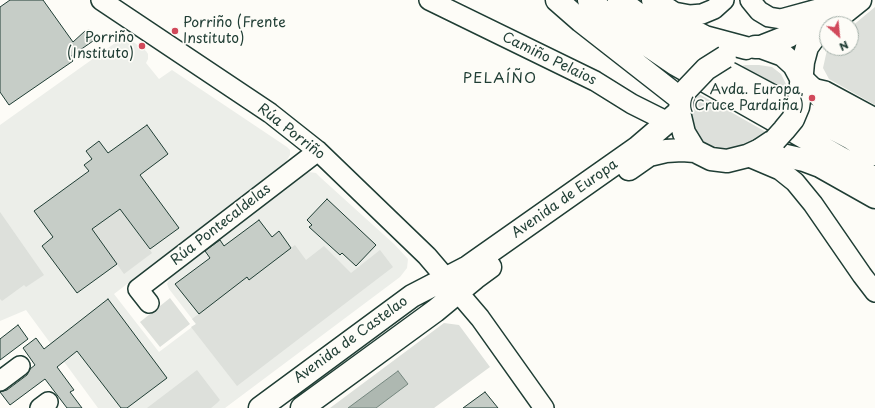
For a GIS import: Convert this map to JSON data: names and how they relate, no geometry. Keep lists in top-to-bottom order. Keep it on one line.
{"streets":{"main road":["Avenida de Europa","Avenida de Castelao"],"street":["Camiño Pelaios","Rúa Porriño","Rúa Pontecaldelas"]},"crossings":[["Camiño Pelaios","Avenida de Europa"],["Rúa Porriño","Avenida de Europa"],["Rúa Porriño","Rúa Pontecaldelas"],["Rúa Porriño","Avenida de Castelao"],["Avenida de Europa","Avenida de Castelao"]],"districts":["PELAÍÑO"],"places":["Porriño (Frente Instituto)","Porriño (Instituto)","Avda. Europa, (Cruce Pardaiña)"],"north":"bottom right"}
